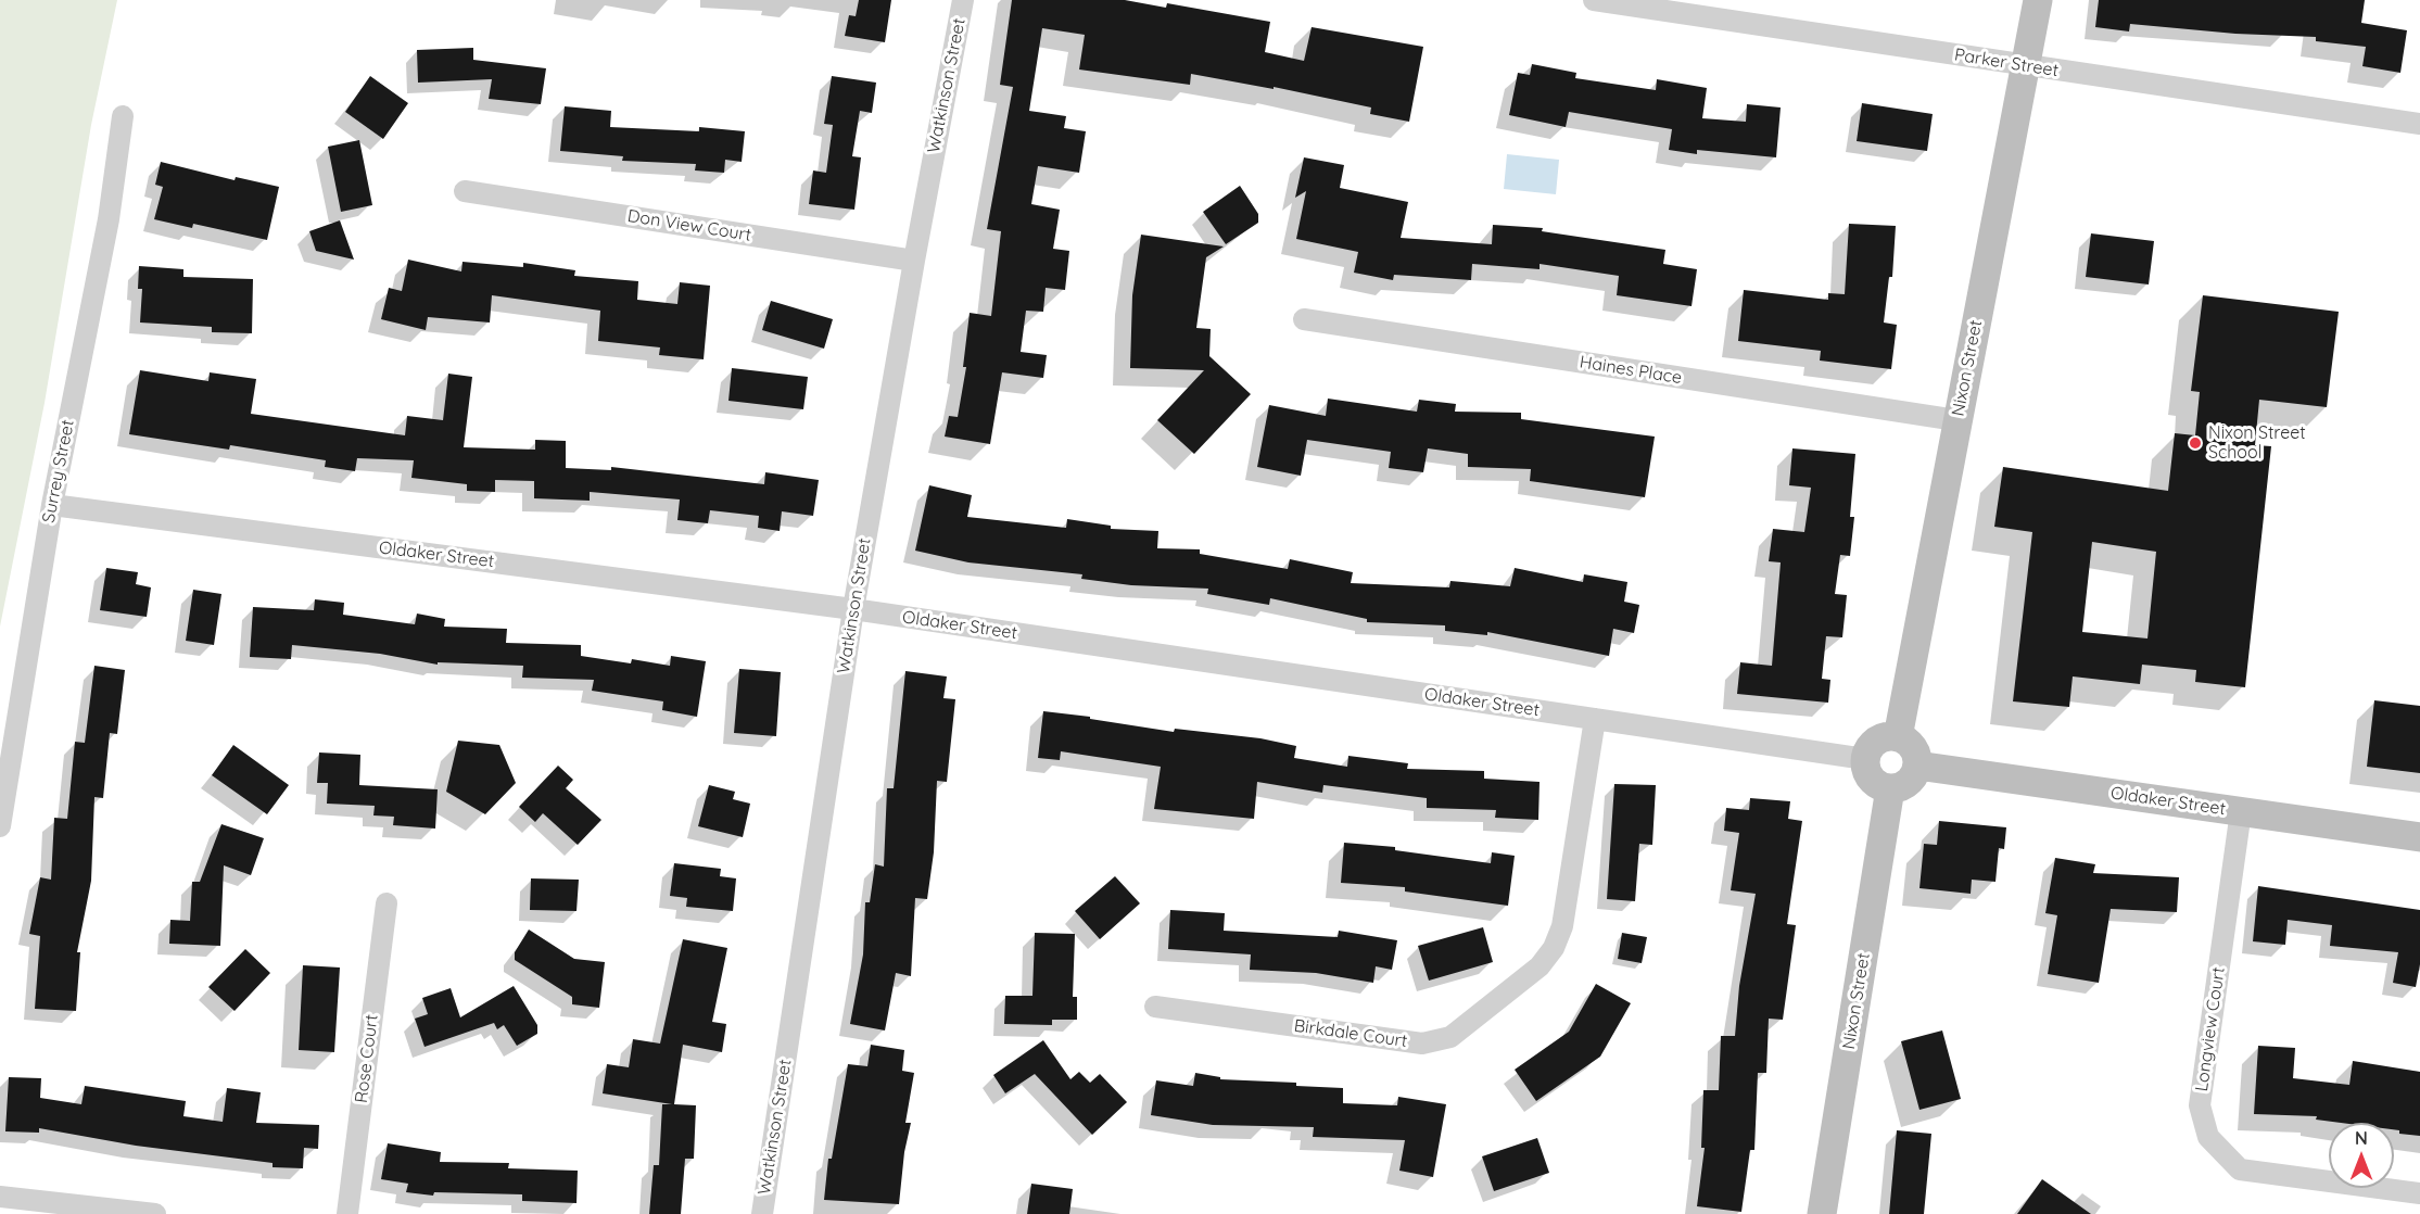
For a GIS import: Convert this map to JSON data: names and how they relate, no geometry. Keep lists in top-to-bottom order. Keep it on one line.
{"streets":{"street":["Parker Street","Watkinson Street","Don View Court","Nixon Street","Haines Place","Surrey Street","Oldaker Street","Longview Court","Birkdale Court","Rose Court"]},"crossings":[["Parker Street","Nixon Street"],["Watkinson Street","Don View Court"],["Watkinson Street","Oldaker Street"],["Nixon Street","Haines Place"],["Nixon Street","Oldaker Street"],["Surrey Street","Oldaker Street"],["Oldaker Street","Longview Court"],["Oldaker Street","Birkdale Court"]],"places":["Nixon Street School"],"north":"top"}
